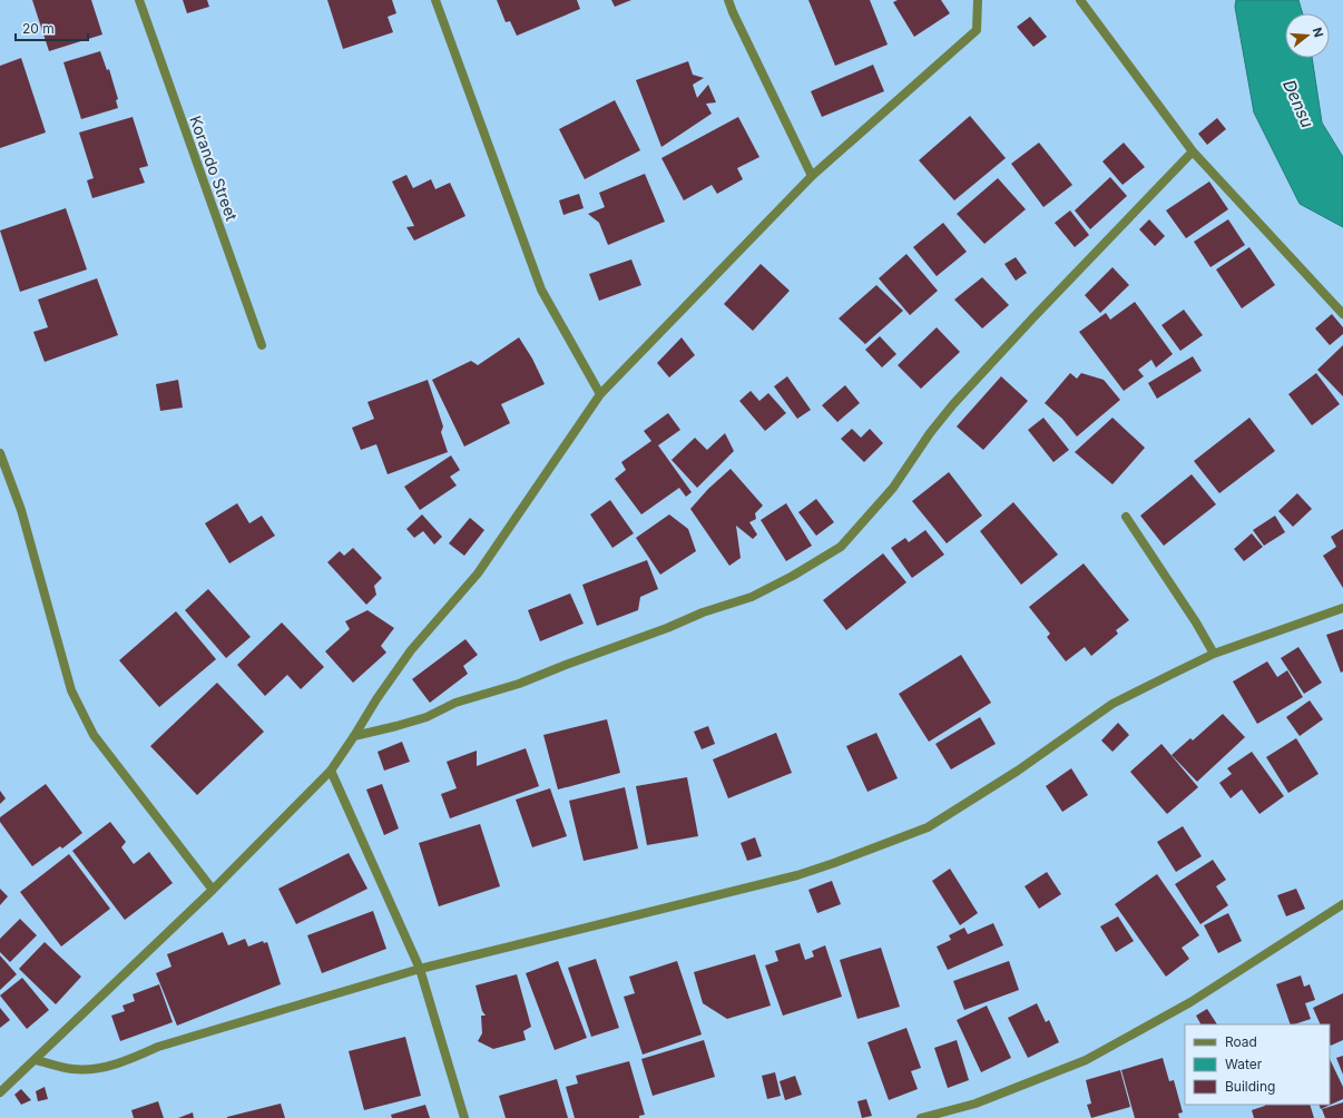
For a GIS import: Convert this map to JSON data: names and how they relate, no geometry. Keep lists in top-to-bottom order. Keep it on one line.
{"streets":{"street":["Korando Street"]},"water":["Densu"],"legend":["Road","Water","Building"],"scale_bar":"20 m","north":"right"}
